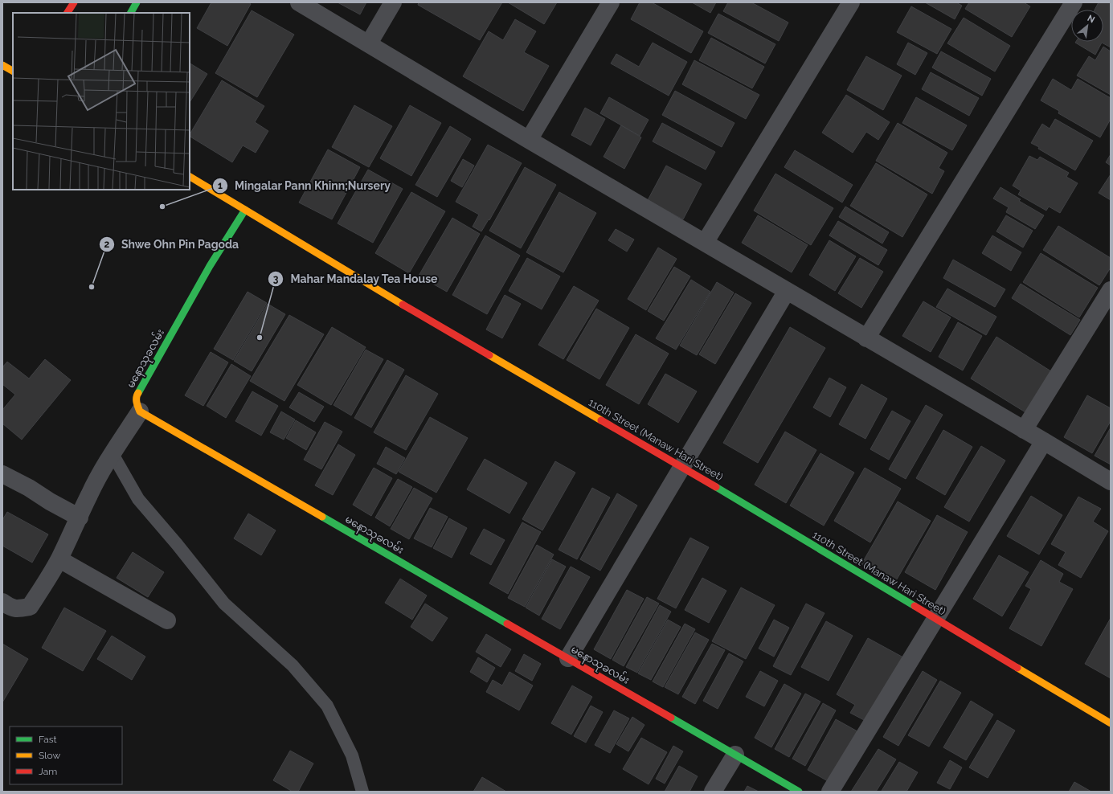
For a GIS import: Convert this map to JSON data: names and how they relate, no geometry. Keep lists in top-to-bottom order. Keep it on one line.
{"streets":{"main road":["မနောသုခလမ်း","110th Street (Manaw Hari Street)"]},"crossings":[["မနောသုခလမ်း","110th Street (Manaw Hari Street)"]],"places":["Mingalar Pann Khinn;Nursery","Shwe Ohn Pin Pagoda","Mahar Mandalay Tea House"],"legend":["Fast","Slow","Jam"],"north":"top right"}
